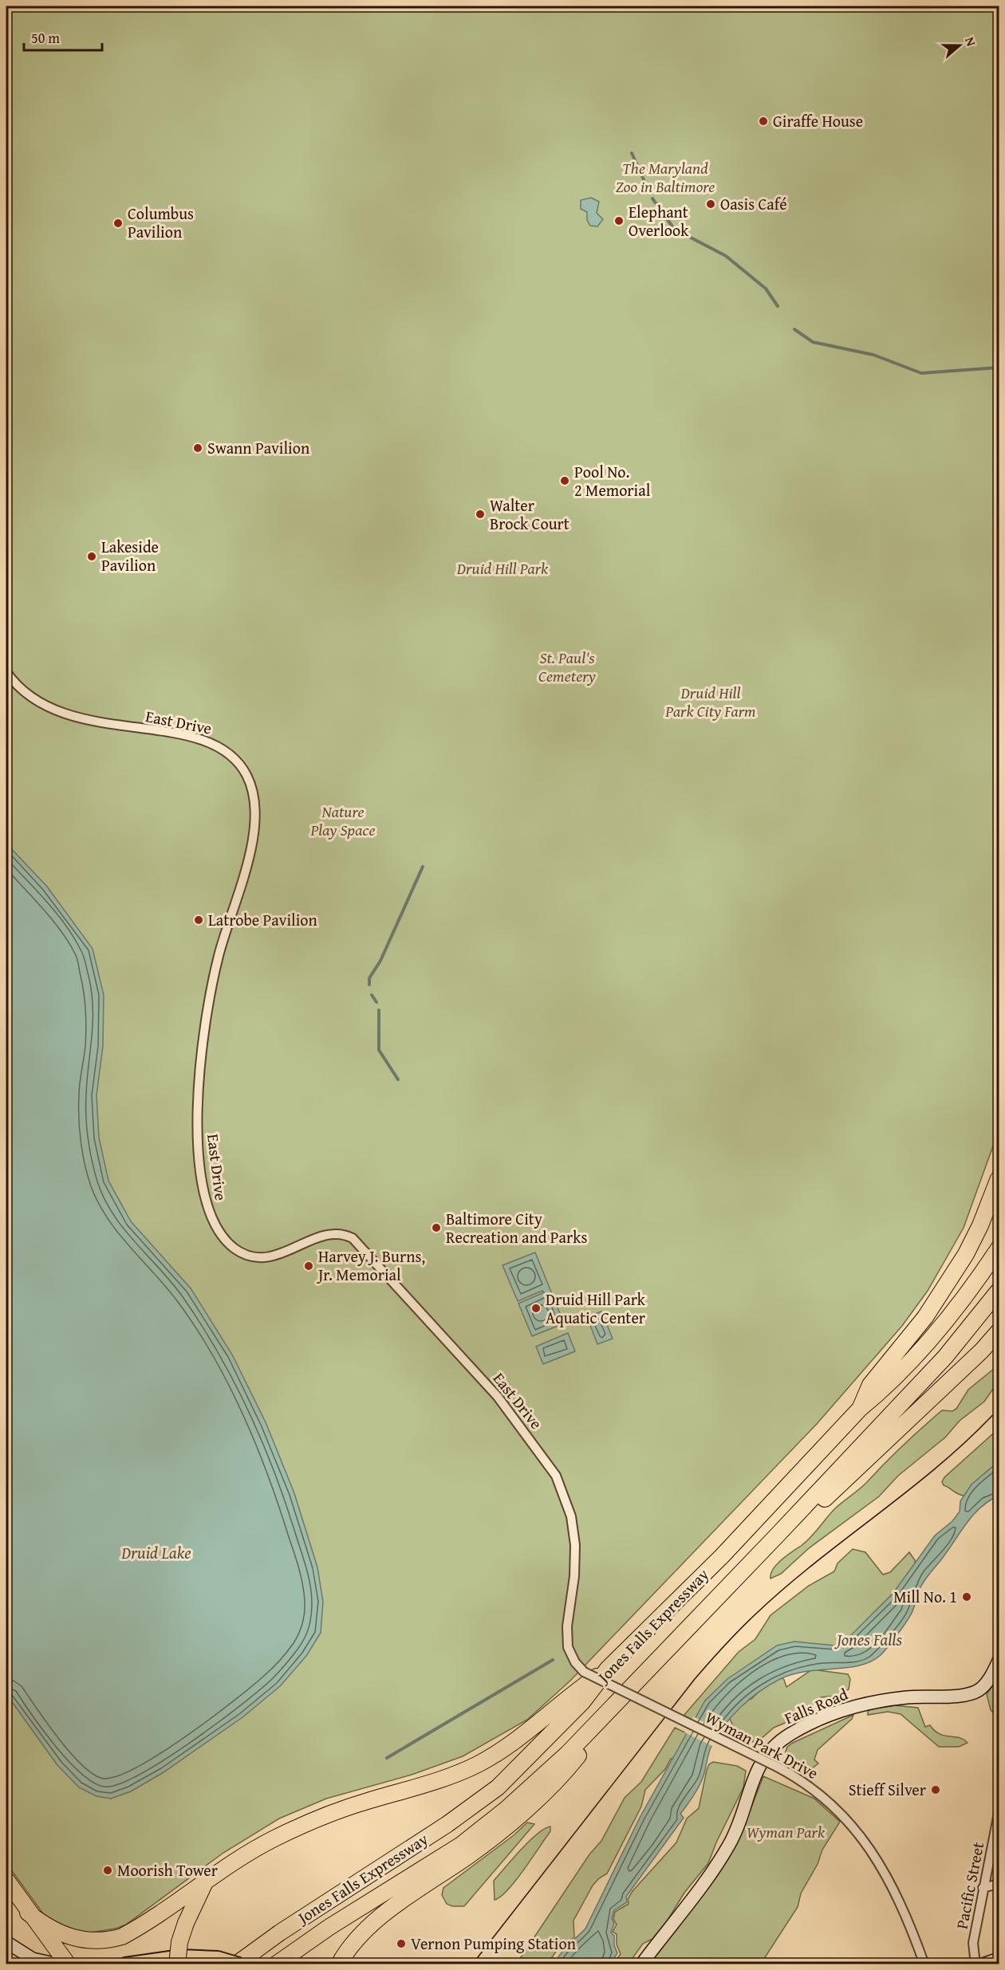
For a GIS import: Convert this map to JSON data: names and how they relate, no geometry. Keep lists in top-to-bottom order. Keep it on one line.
{"streets":{"highway":["Jones Falls Expressway"],"main road":["Falls Road"],"street":["East Drive","Wyman Park Drive","Pacific Street"]},"crossings":[["East Drive","Wyman Park Drive"]],"water":["Druid Lake","Jones Falls"],"parks":["The Maryland Zoo in Baltimore","Druid Hill Park","St. Paul's Cemetery","Druid Hill Park City Farm","Nature Play Space","Wyman Park"],"places":["Giraffe House","Oasis Café","Elephant Overlook","Columbus Pavilion","Swann Pavilion","Pool No. 2 Memorial","Walter Brock Court","Lakeside Pavilion","Latrobe Pavilion","Baltimore City Recreation and Parks","Harvey J. Burns, Jr. Memorial","Druid Hill Park Aquatic Center","Mill No. 1","Stieff Silver","Moorish Tower","Vernon Pumping Station"],"scale_bar":"50 m","north":"right"}
